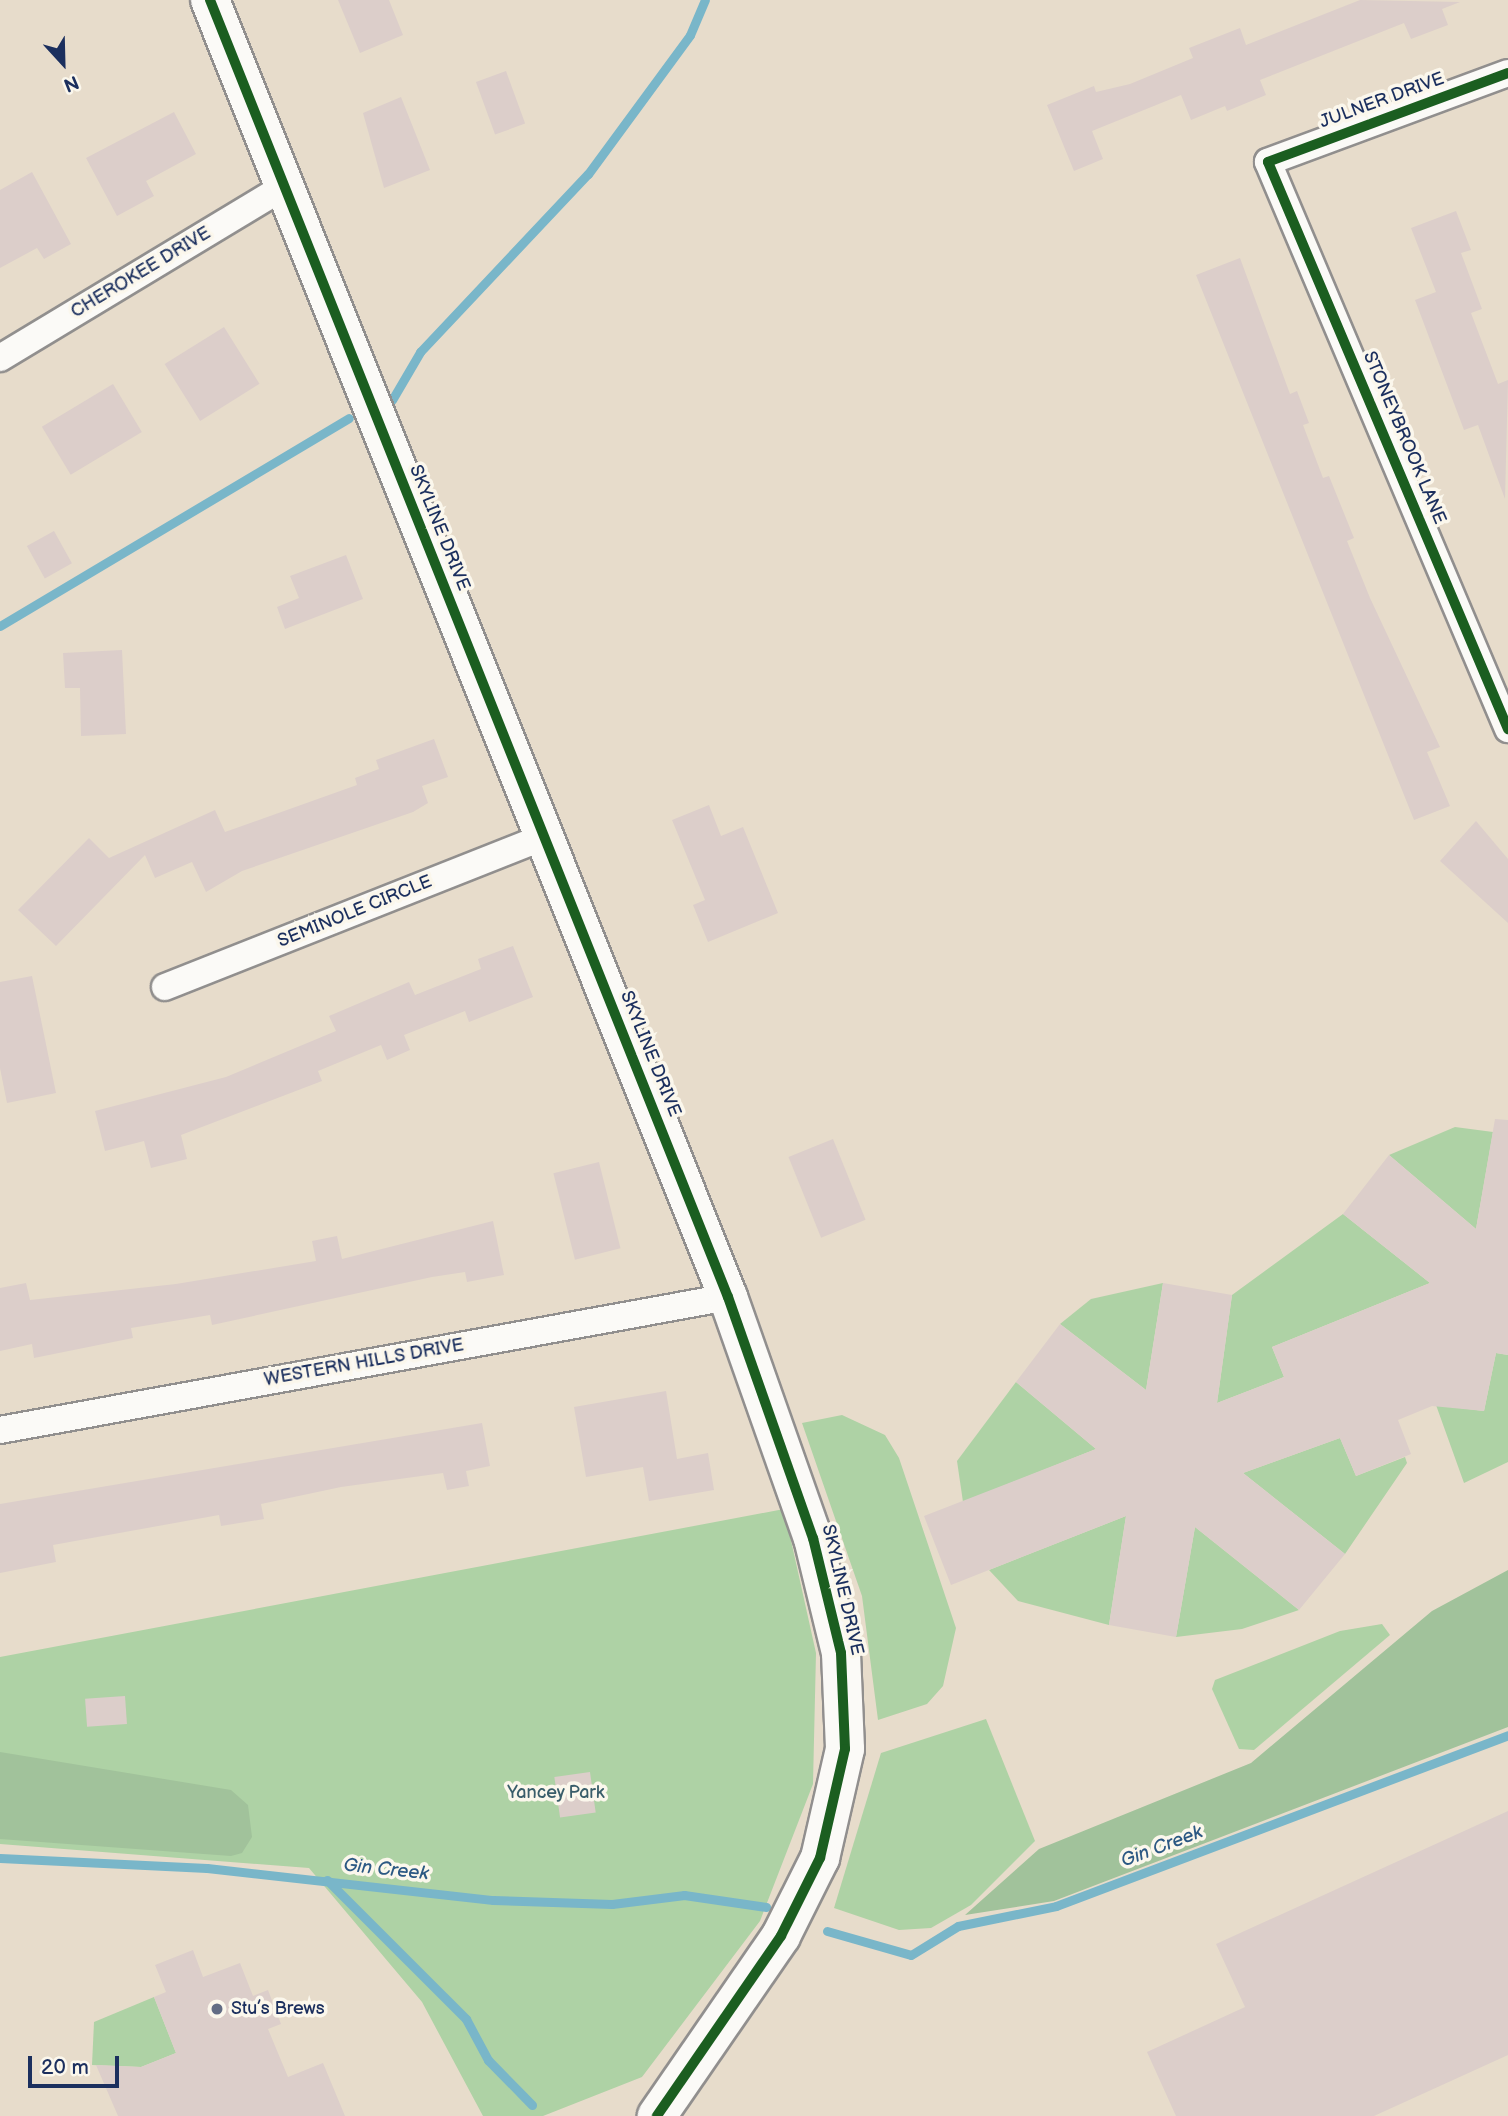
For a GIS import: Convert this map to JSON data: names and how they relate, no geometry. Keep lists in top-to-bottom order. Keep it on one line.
{"streets":{"street":["JULNER DRIVE","CHEROKEE DRIVE","STONEYBROOK LANE","SKYLINE DRIVE","SEMINOLE CIRCLE","WESTERN HILLS DRIVE"]},"crossings":[["JULNER DRIVE","STONEYBROOK LANE"],["CHEROKEE DRIVE","SKYLINE DRIVE"],["SKYLINE DRIVE","SEMINOLE CIRCLE"],["SKYLINE DRIVE","WESTERN HILLS DRIVE"]],"water":["Gin Creek"],"parks":["Yancey Park"],"places":["Stu’s Brews"],"scale_bar":"20 m","north":"bottom"}
